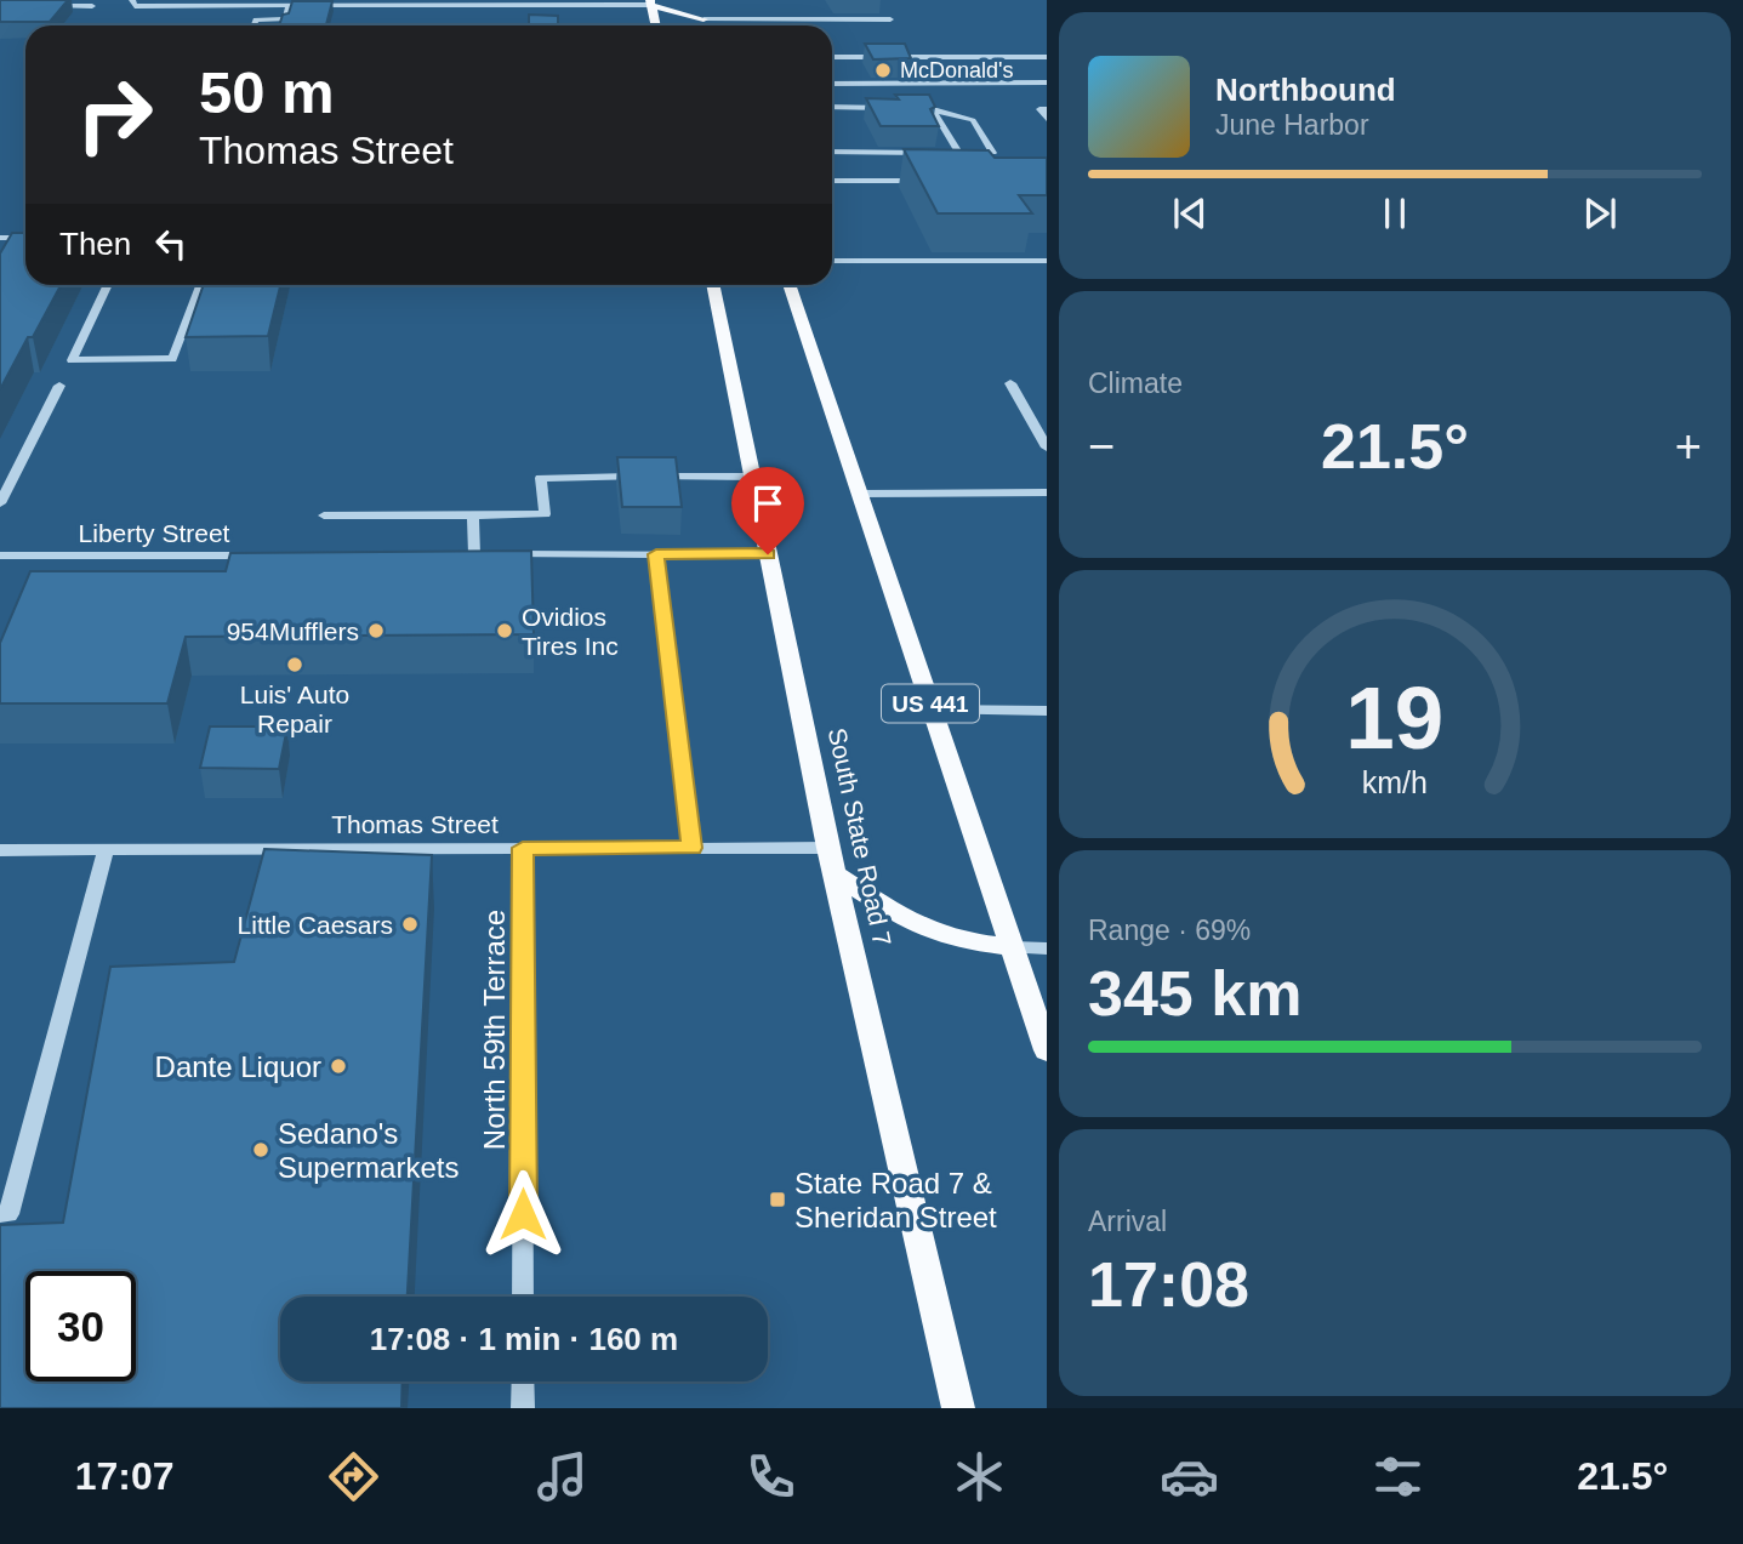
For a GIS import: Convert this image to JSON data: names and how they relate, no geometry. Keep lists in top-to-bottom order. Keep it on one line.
{"streets":{"main road":["US 441","South State Road 7"],"street":["Liberty Street","Thomas Street","North 59th Terrace"]},"crossings":[["Thomas Street","South State Road 7"],["Thomas Street","North 59th Terrace"]],"places":{"other":["McDonald's","954Mufflers","Ovidios Tires Inc","Luis' Auto Repair","Little Caesars","Dante Liquor","Sedano's Supermarkets"],"transit":["State Road 7 & Sheridan Street"]},"page":{"turn":["50 m","Thomas Street"],"song":["Northbound","June Harbor"],"then":"Then","tile":["Climate",["Range · 69%","345 km"],["Arrival","17:08"]],"heat":["−","21.5°","+"],"limit":"30","trip":"17:08 · 1 min · 160 m","tabs":["17:07","21.5°"],"gauge":["19","km/h"]}}
